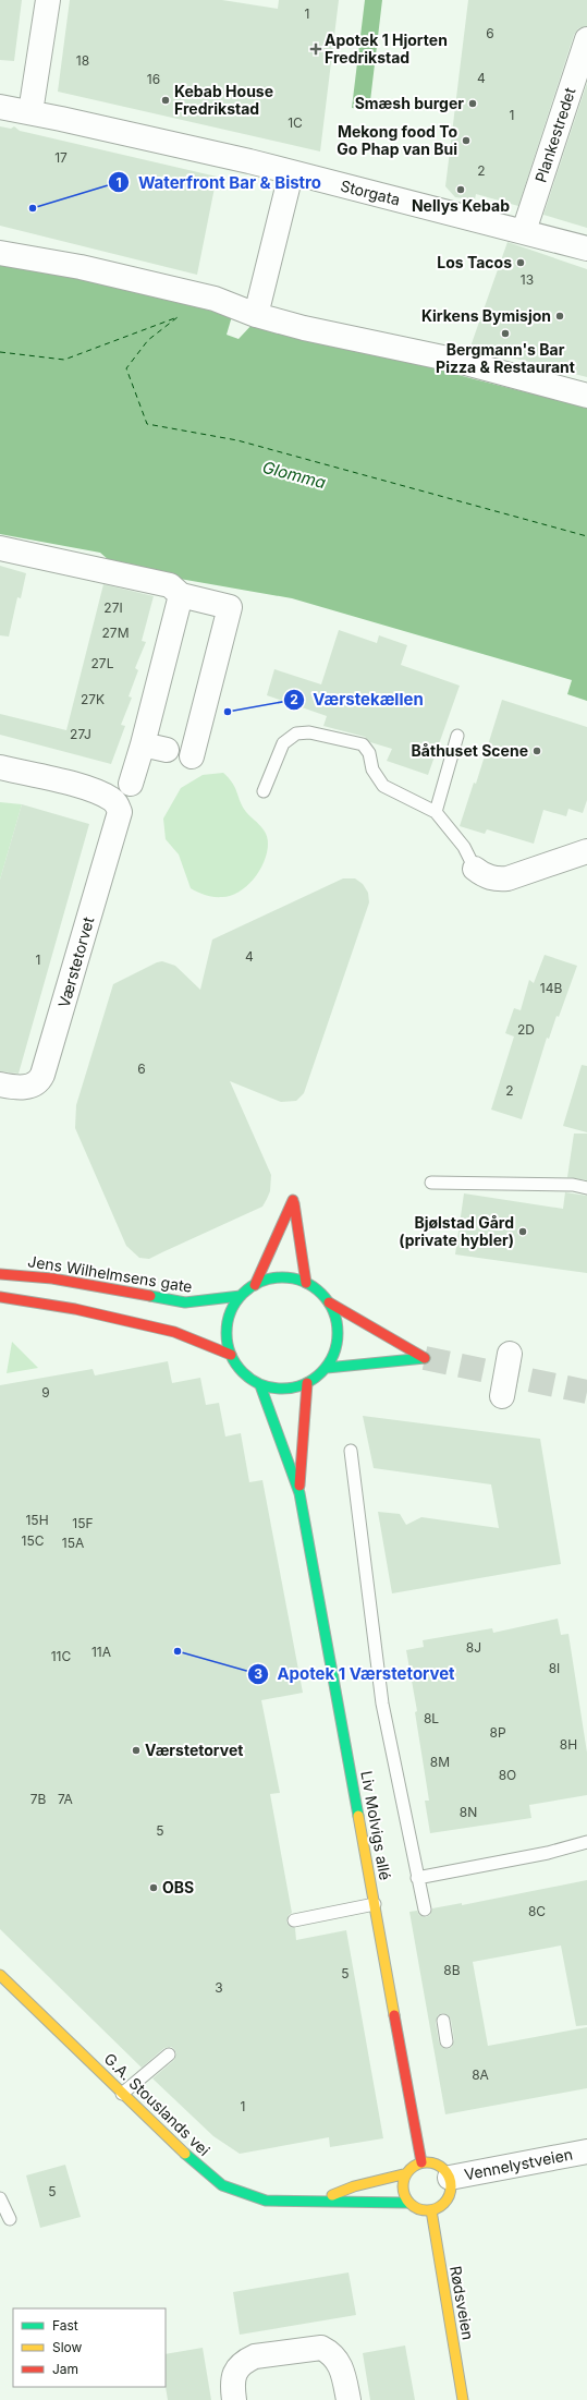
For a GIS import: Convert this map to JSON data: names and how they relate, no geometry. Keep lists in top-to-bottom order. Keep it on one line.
{"streets":{"street":["Plankestredet","Storgata","Værstetorvet","Jens Wilhelmsens gate","Liv Molvigs allé","G.A. Stouslands vei","Vennelystveien","Rødsveien"]},"crossings":[["Plankestredet","Storgata"],["Jens Wilhelmsens gate","Liv Molvigs allé"],["Liv Molvigs allé","G.A. Stouslands vei"],["Liv Molvigs allé","Vennelystveien"],["Liv Molvigs allé","Rødsveien"],["G.A. Stouslands vei","Vennelystveien"],["G.A. Stouslands vei","Rødsveien"],["Vennelystveien","Rødsveien"]],"water":["Glomma"],"places":{"health":["Apotek 1 Hjorten Fredrikstad"],"other":["Kebab House Fredrikstad","Smæsh burger","Mekong food To Go Phap van Bui","Nellys Kebab","Waterfront Bar & Bistro","Los Tacos","Kirkens Bymisjon","Bergmann's Bar Pizza & Restaurant","Værstekællen","Båthuset Scene","Bjølstad Gård (private hybler)","Apotek 1 Værstetorvet","Værstetorvet","OBS"]},"house_numbers":["1","6","18","4","16","1","1C","17","2","13","27I","27M","27L","27K","27J","4","1","14B","2D","6","2","9","15H","15F","15C","15A","8J","11A","11C","8I","8L","8P","8H","8M","8O","7B","7A","8N","5","8C","8B","5","3","8A","1","5"],"legend":["Fast","Slow","Jam"]}
